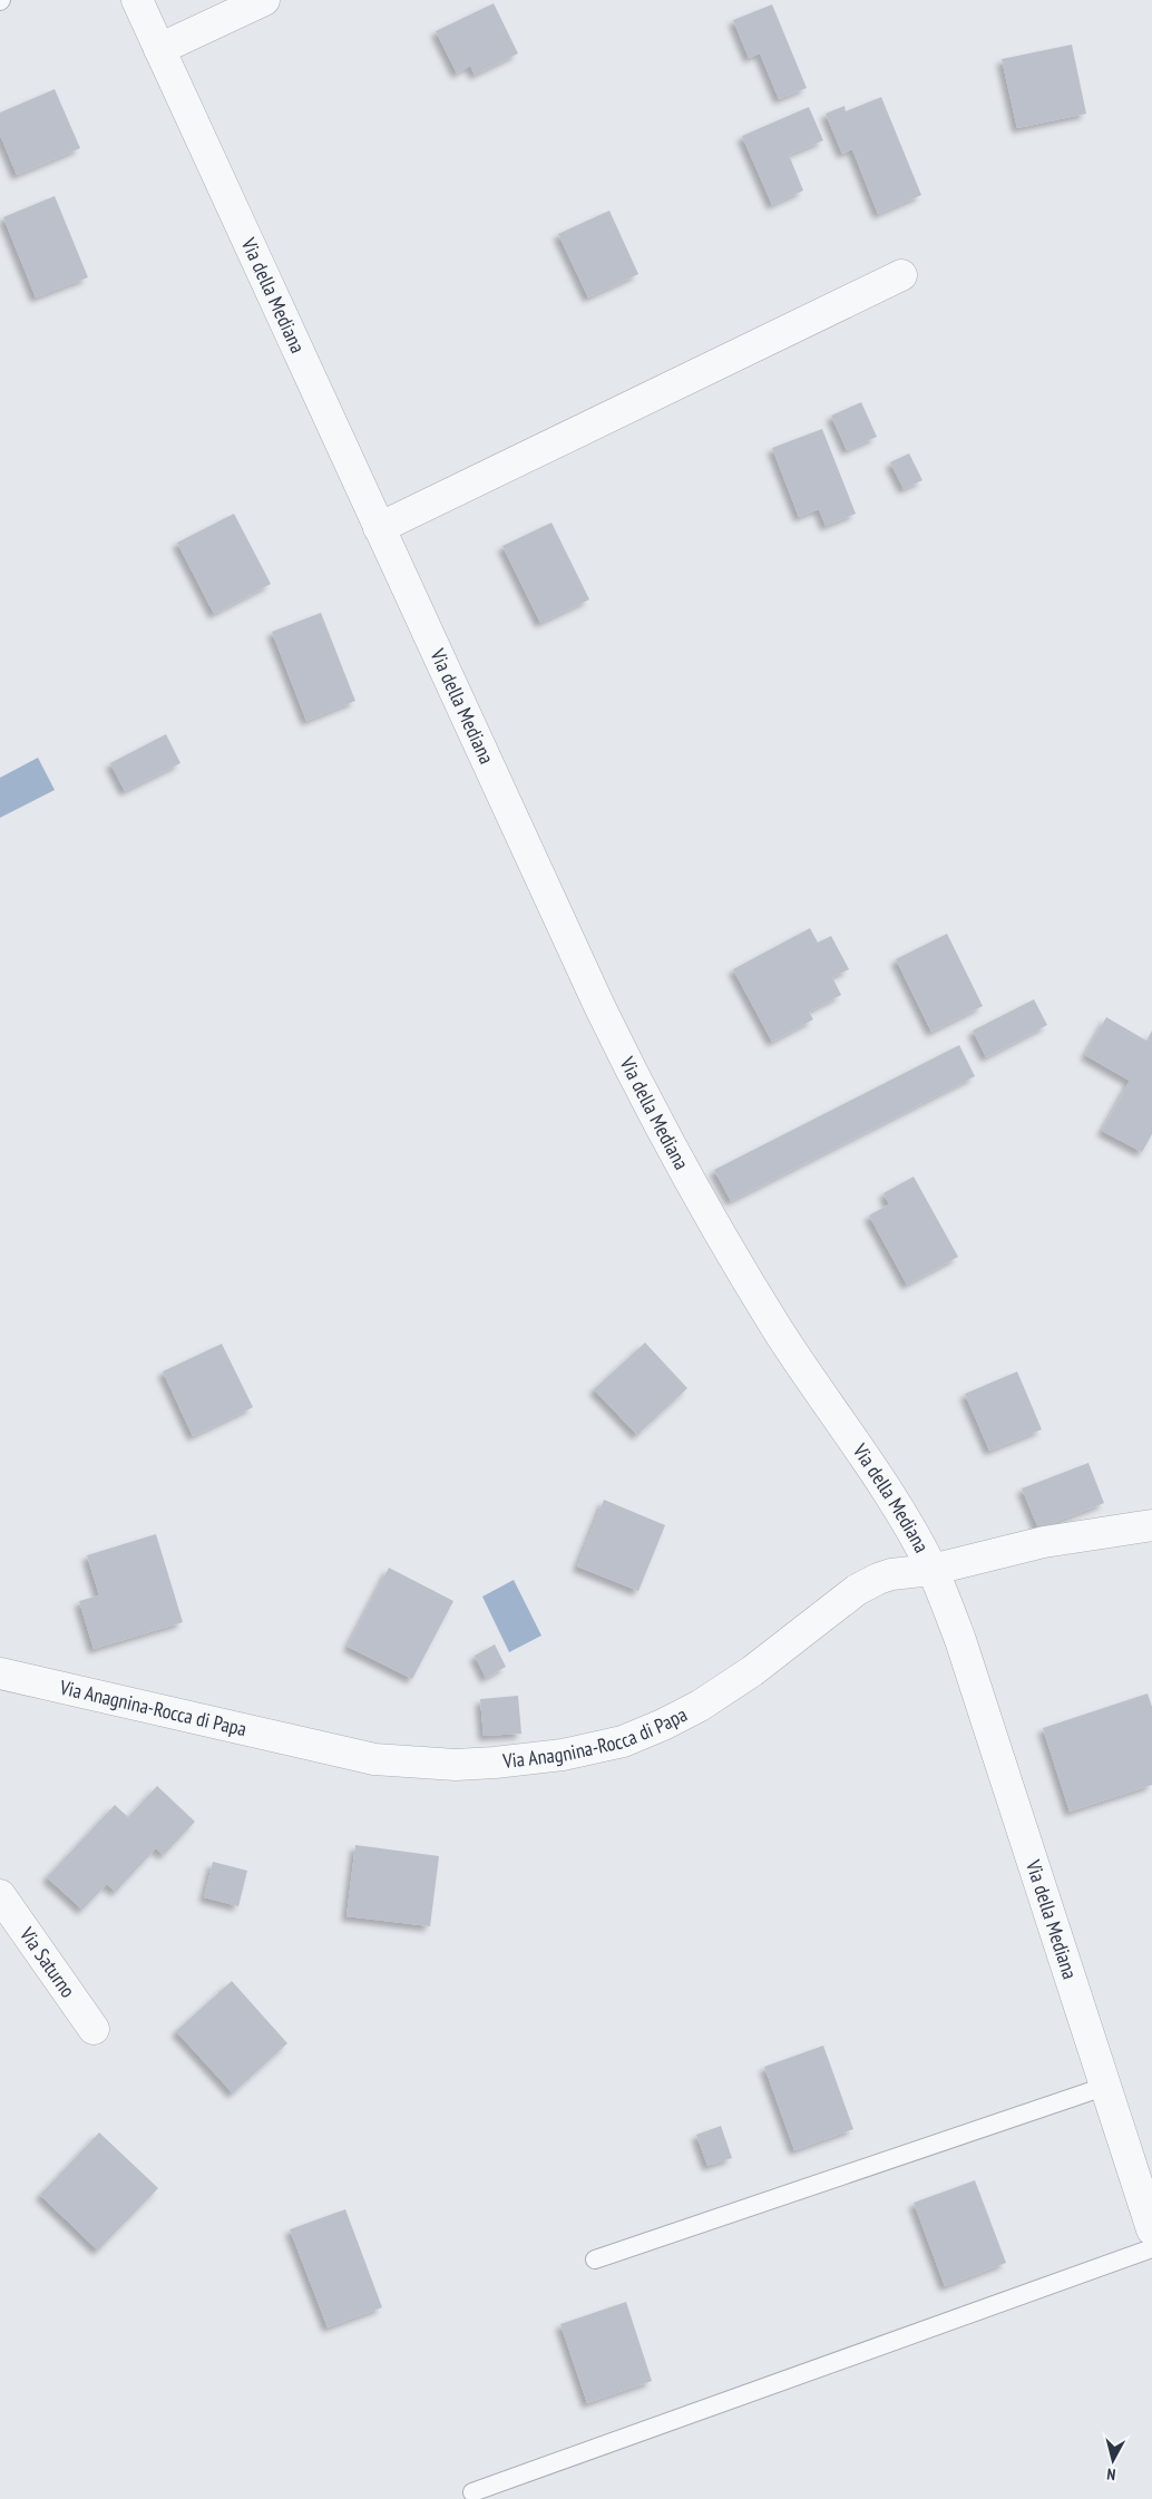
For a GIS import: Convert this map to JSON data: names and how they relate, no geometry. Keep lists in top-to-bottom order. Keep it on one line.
{"streets":{"street":["Via della Mediana","Via Anagnina-Rocca di Papa","Via Saturno"]},"crossings":[["Via della Mediana","Via Anagnina-Rocca di Papa"]],"north":"bottom"}
